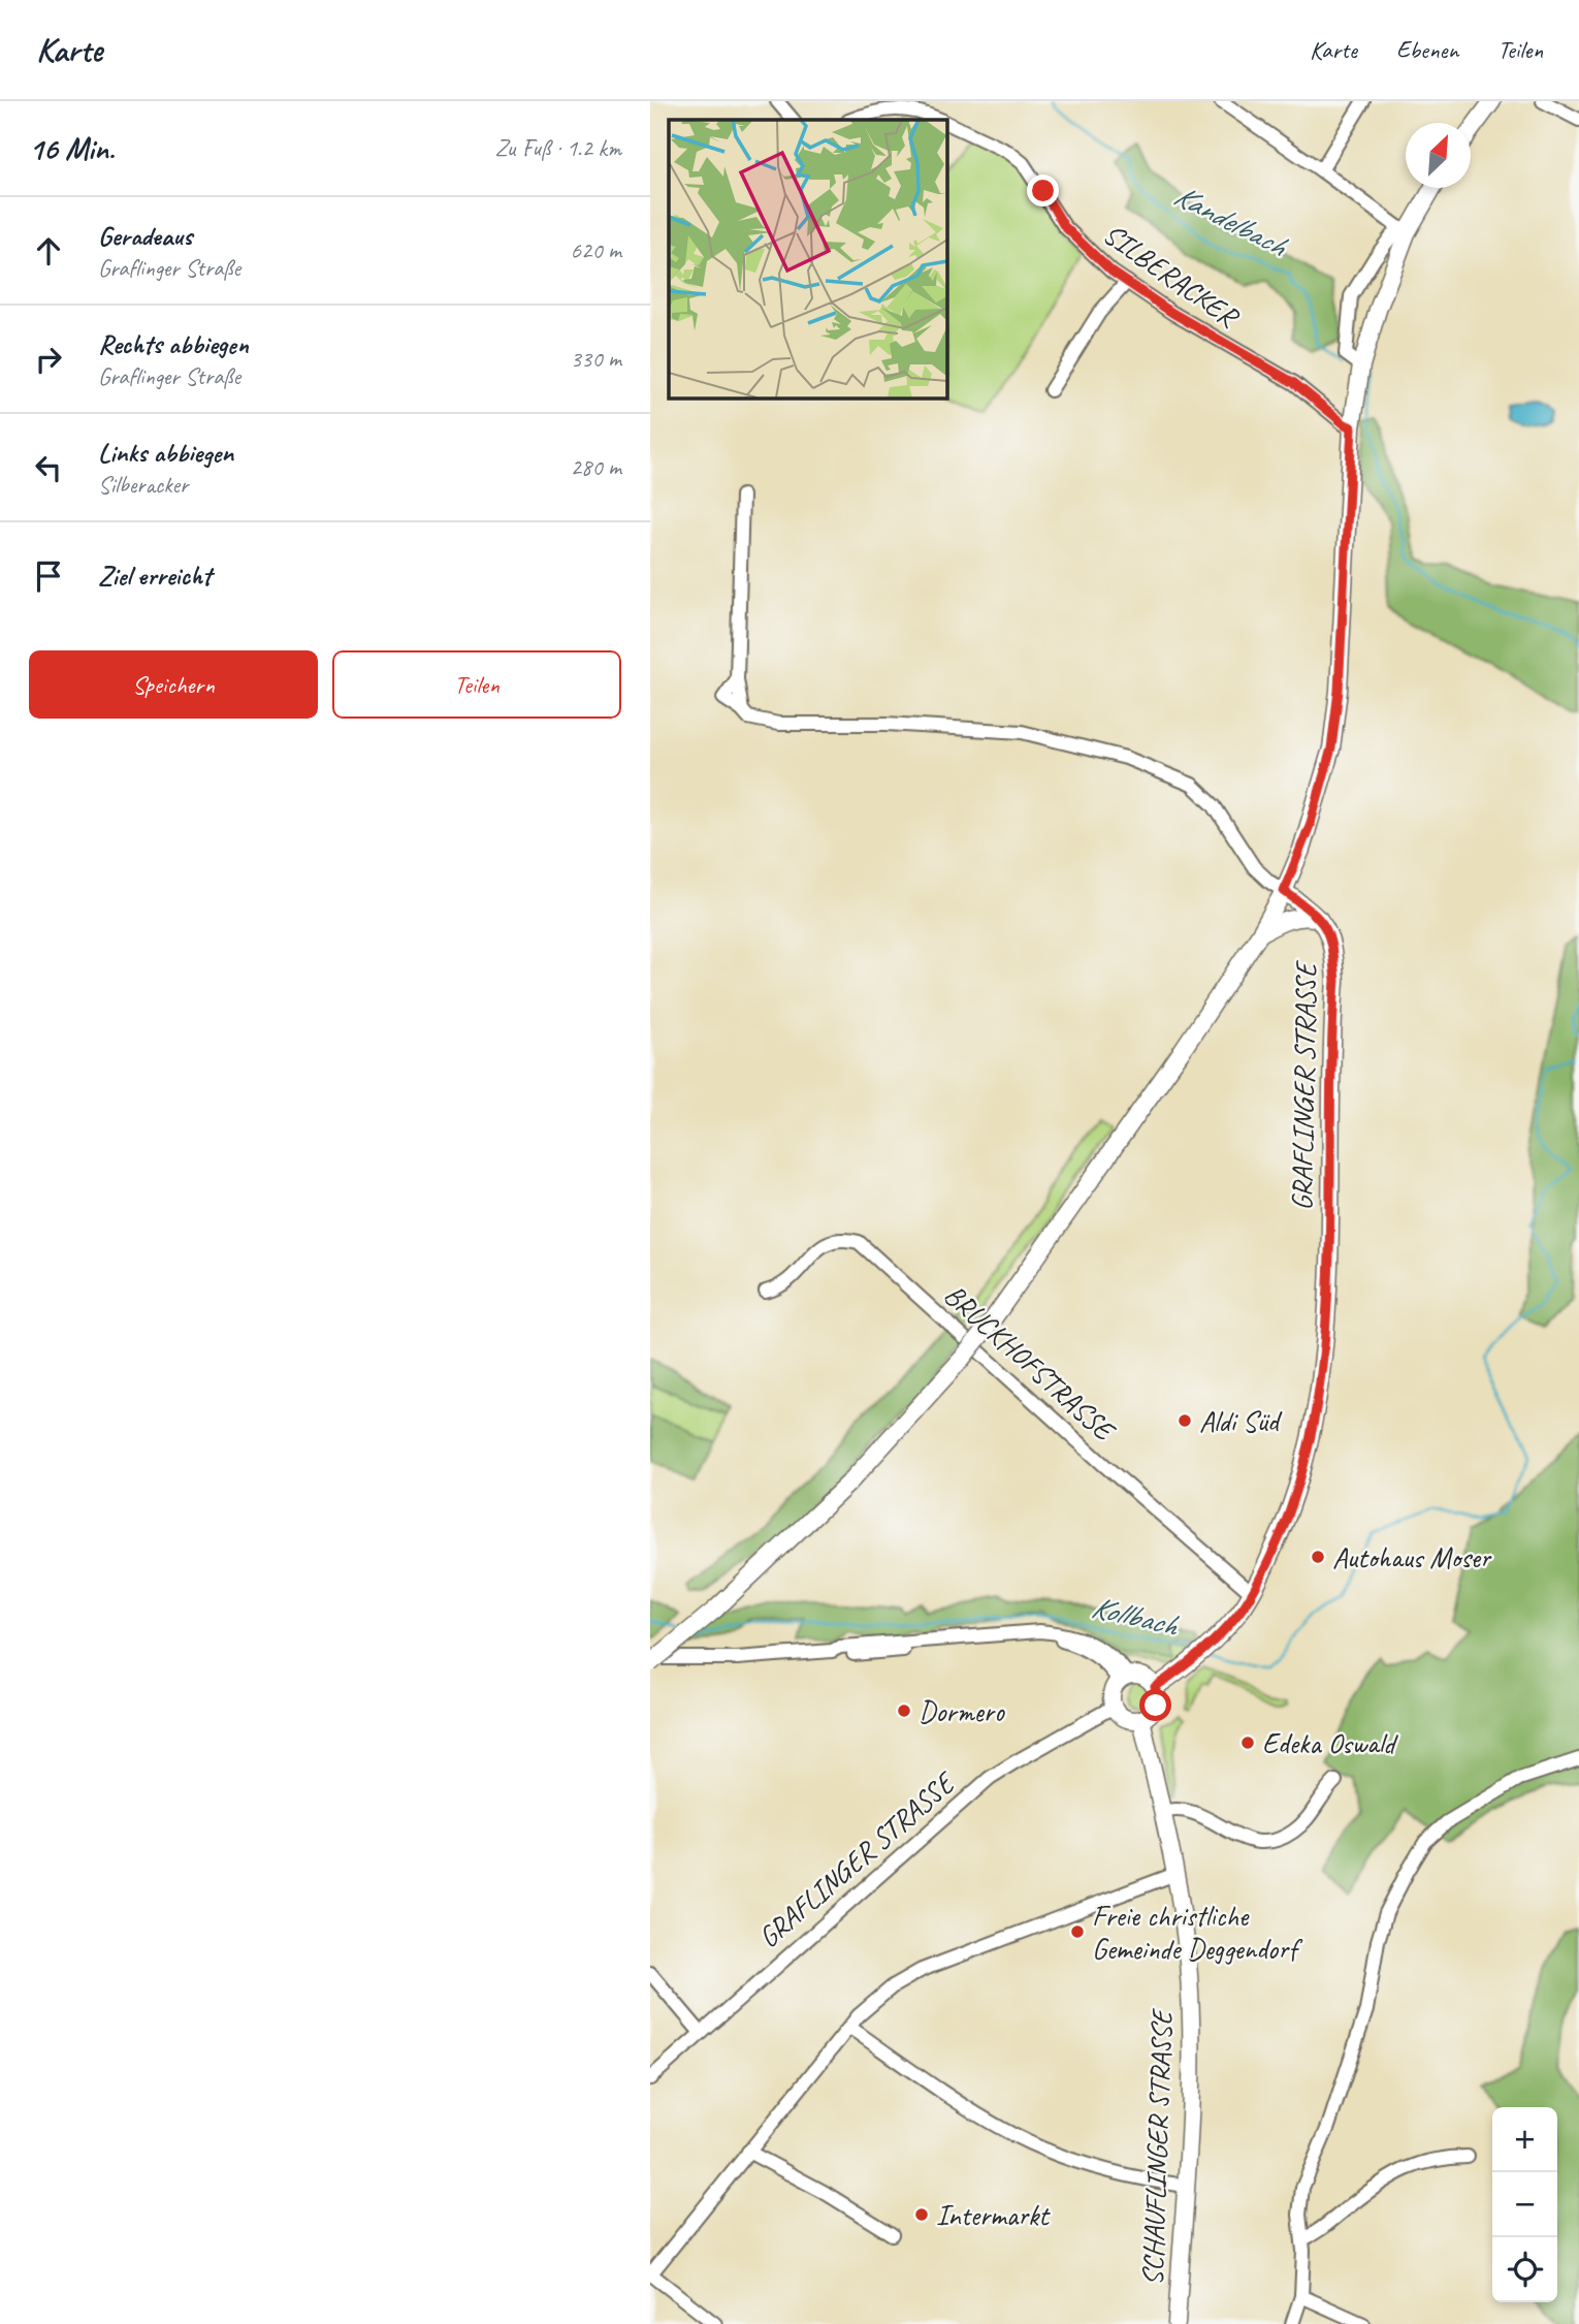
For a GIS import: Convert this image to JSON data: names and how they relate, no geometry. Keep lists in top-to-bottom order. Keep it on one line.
{"streets":{"main road":["GRAFLINGER STRASSE","SCHAUFLINGER STRASSE"],"street":["SILBERACKER","BRUCKHOFSTRASSE"]},"crossings":[["GRAFLINGER STRASSE","BRUCKHOFSTRASSE"],["GRAFLINGER STRASSE","SCHAUFLINGER STRASSE"]],"water":["Kandelbach","Kollbach"],"places":["Aldi Süd","Autohaus Moser","Dormero","Edeka Oswald","Freie christliche Gemeinde Deggendorf","Intermarkt"],"north":"top right","page":{"header":"Karte","nav":["Karte","Ebenen","Teilen"],"heading":["16 Min.","Zu Fuß · 1.2 km"],"list":[["Geradeaus","Graflinger Straße","620 m"],["Rechts abbiegen","Graflinger Straße","330 m"],["Links abbiegen","Silberacker","280 m"],"Ziel erreicht"],"buttons":["Speichern","Teilen"],"map_buttons":["+","−"]}}
